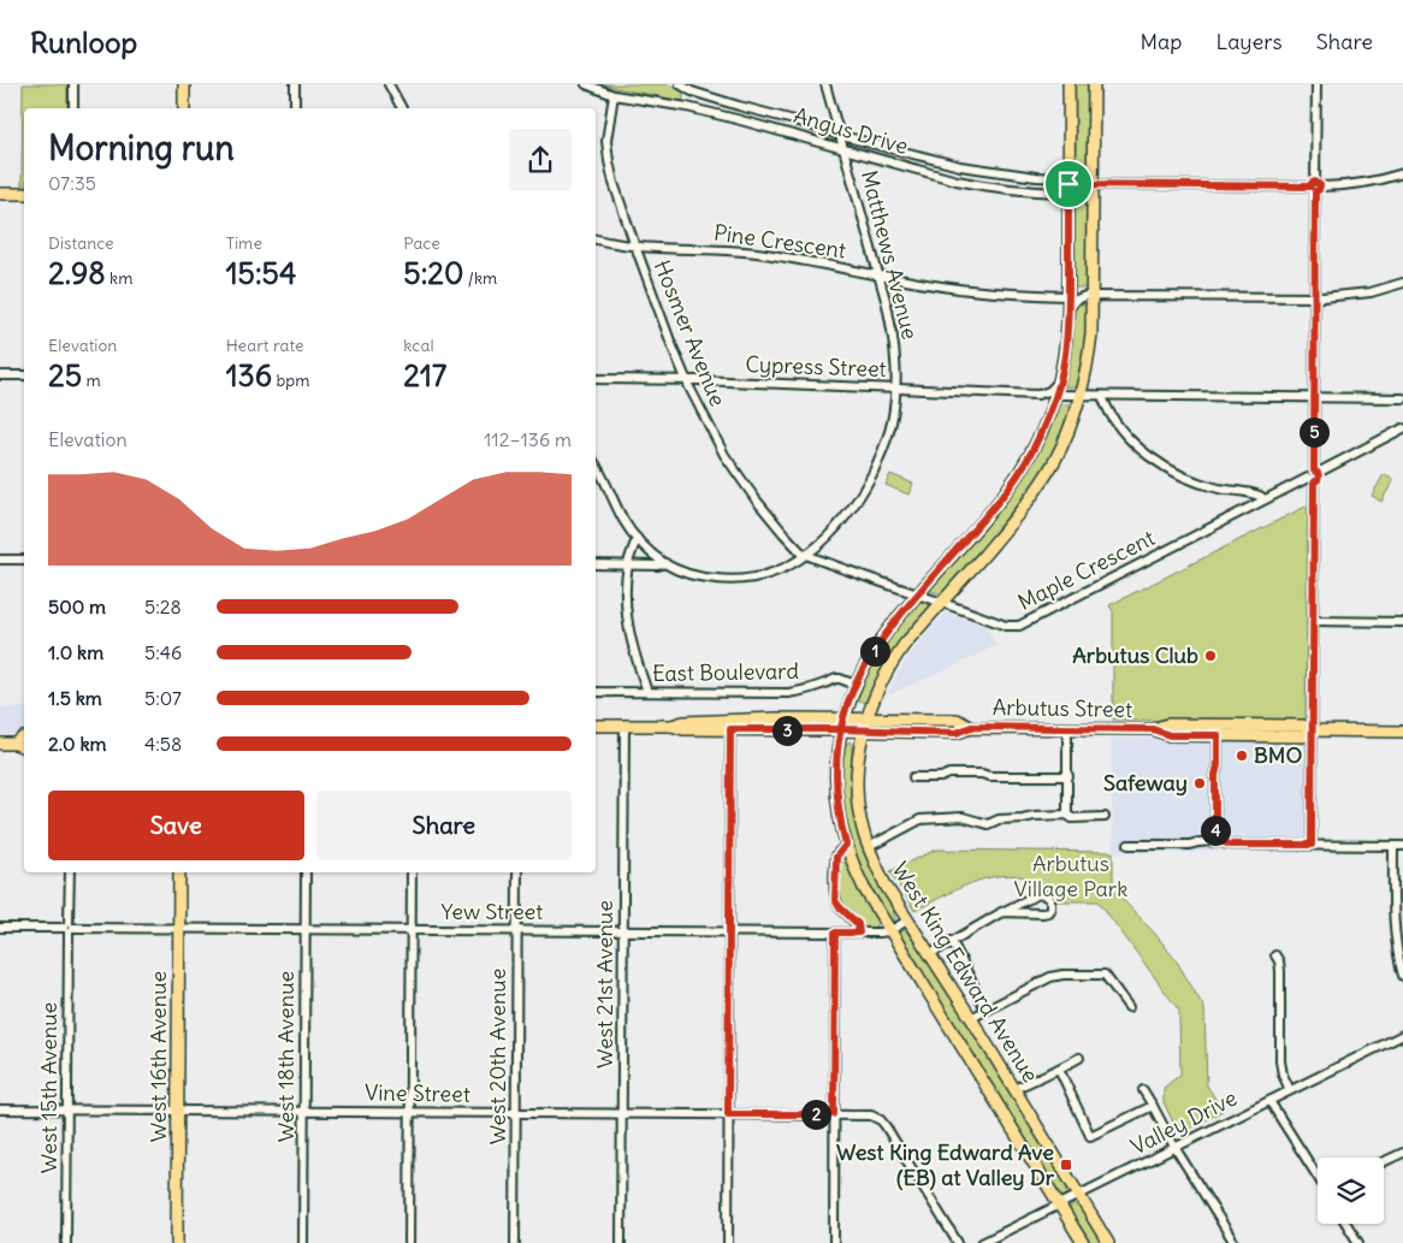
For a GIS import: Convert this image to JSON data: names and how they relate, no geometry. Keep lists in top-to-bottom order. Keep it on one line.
{"streets":{"main road":["Arbutus Street","West King Edward Avenue","West 16th Avenue"],"street":["Angus Drive","Pine Crescent","Matthews Avenue","Hosmer Avenue","Cypress Street","Maple Crescent","East Boulevard","Yew Street","West 21st Avenue","West 18th Avenue","West 20th Avenue","West 15th Avenue","Vine Street","Valley Drive"]},"crossings":[["Angus Drive","Matthews Avenue"],["Angus Drive","Hosmer Avenue"],["Angus Drive","West King Edward Avenue"],["Pine Crescent","Matthews Avenue"],["Pine Crescent","Hosmer Avenue"],["Pine Crescent","West King Edward Avenue"],["Matthews Avenue","Hosmer Avenue"],["Matthews Avenue","Cypress Street"],["Matthews Avenue","Maple Crescent"],["Hosmer Avenue","Cypress Street"],["Hosmer Avenue","Maple Crescent"],["Maple Crescent","West King Edward Avenue"],["East Boulevard","West King Edward Avenue"],["Arbutus Street","West King Edward Avenue"],["Arbutus Street","West 21st Avenue"],["Yew Street","West King Edward Avenue"],["Yew Street","West 21st Avenue"],["Yew Street","West 16th Avenue"],["Yew Street","West 18th Avenue"],["Yew Street","West 20th Avenue"],["Yew Street","West 15th Avenue"],["West King Edward Avenue","Valley Drive"],["West 21st Avenue","Vine Street"],["West 16th Avenue","Vine Street"],["West 18th Avenue","Vine Street"],["West 20th Avenue","Vine Street"],["West 15th Avenue","Vine Street"]],"parks":["Arbutus Village Park"],"places":{"other":["Arbutus Club","BMO","Safeway"],"transit":["West King Edward Ave (EB) at Valley Dr"]},"page":{"header":"Runloop","nav":["Map","Layers","Share"],"heading":["Morning run","07:35"],"stats":[["Distance","2.98 km"],["Time","15:54"],["Pace","5:20 /km"],["Elevation","25 m"],["Heart rate","136 bpm"],["kcal","217"]],"chart":["Elevation","112–136 m"],"pins":["5","1","3","4","2"],"list":[{"name":"500 m","note":"5:28"},{"name":"1.0 km","note":"5:46"},{"name":"1.5 km","note":"5:07"},{"name":"2.0 km","note":"4:58"}],"buttons":["Save","Share"]}}
